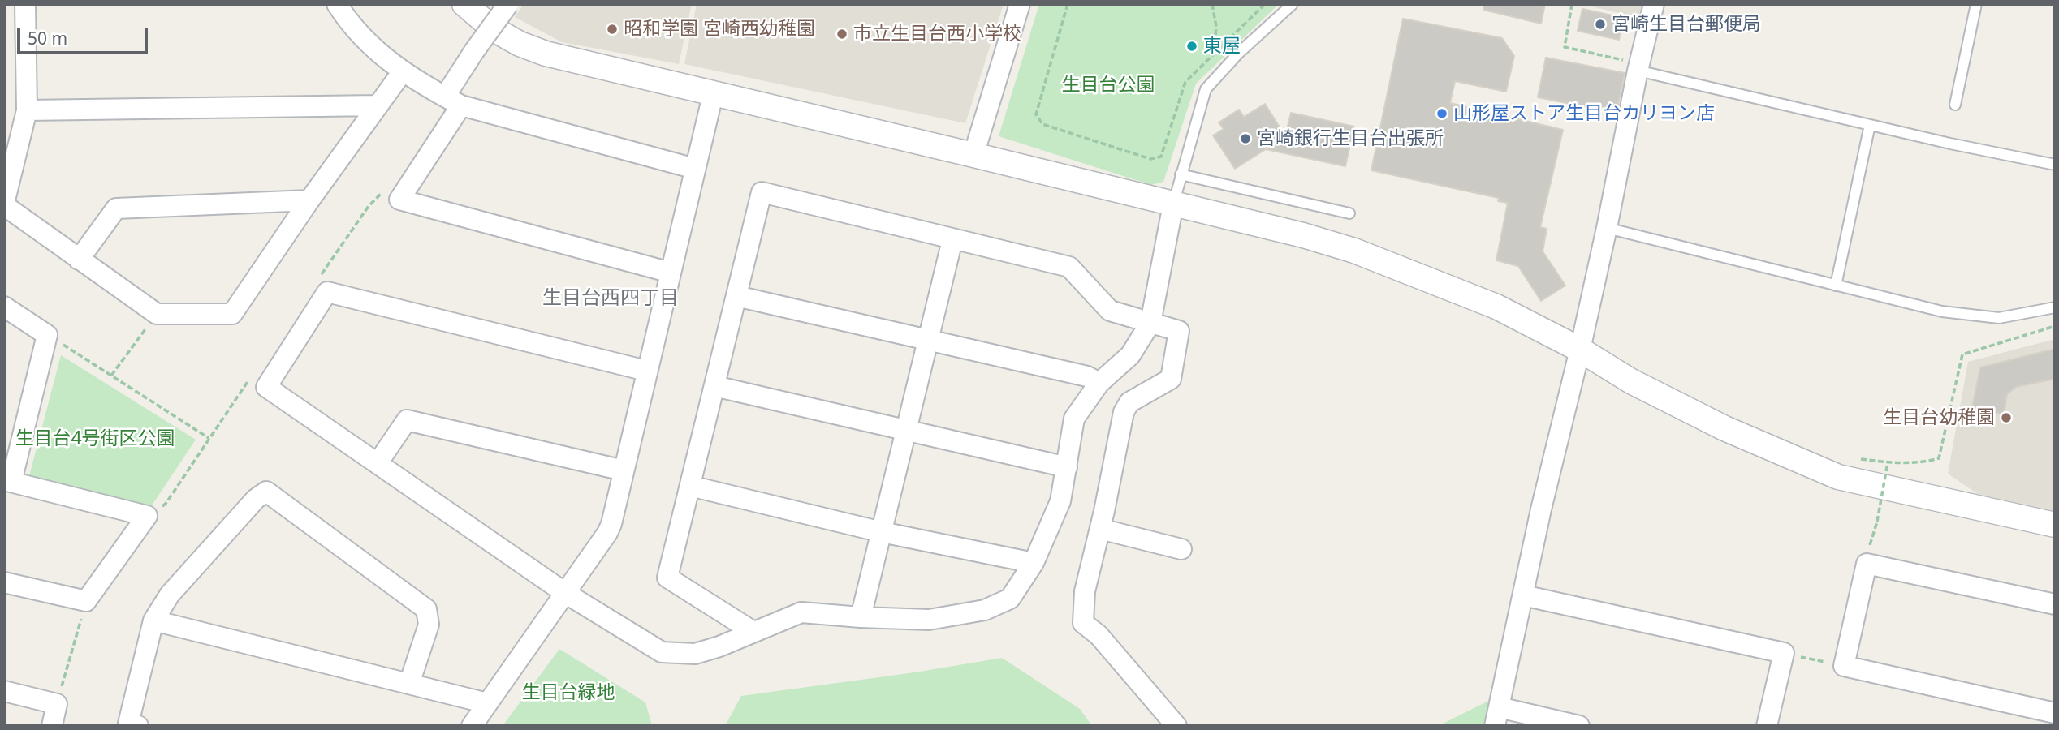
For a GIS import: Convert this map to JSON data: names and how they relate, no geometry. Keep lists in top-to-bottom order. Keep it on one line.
{"districts":["生目台西四丁目"],"parks":["生目台公園","生目台4号街区公園","生目台緑地"],"places":["宮崎生目台郵便局","昭和学園 宮崎西幼稚園","市立生目台西小学校","東屋","山形屋ストア生目台カリヨン店","宮崎銀行生目台出張所","生目台幼稚園"],"scale_bar":"50 m"}
